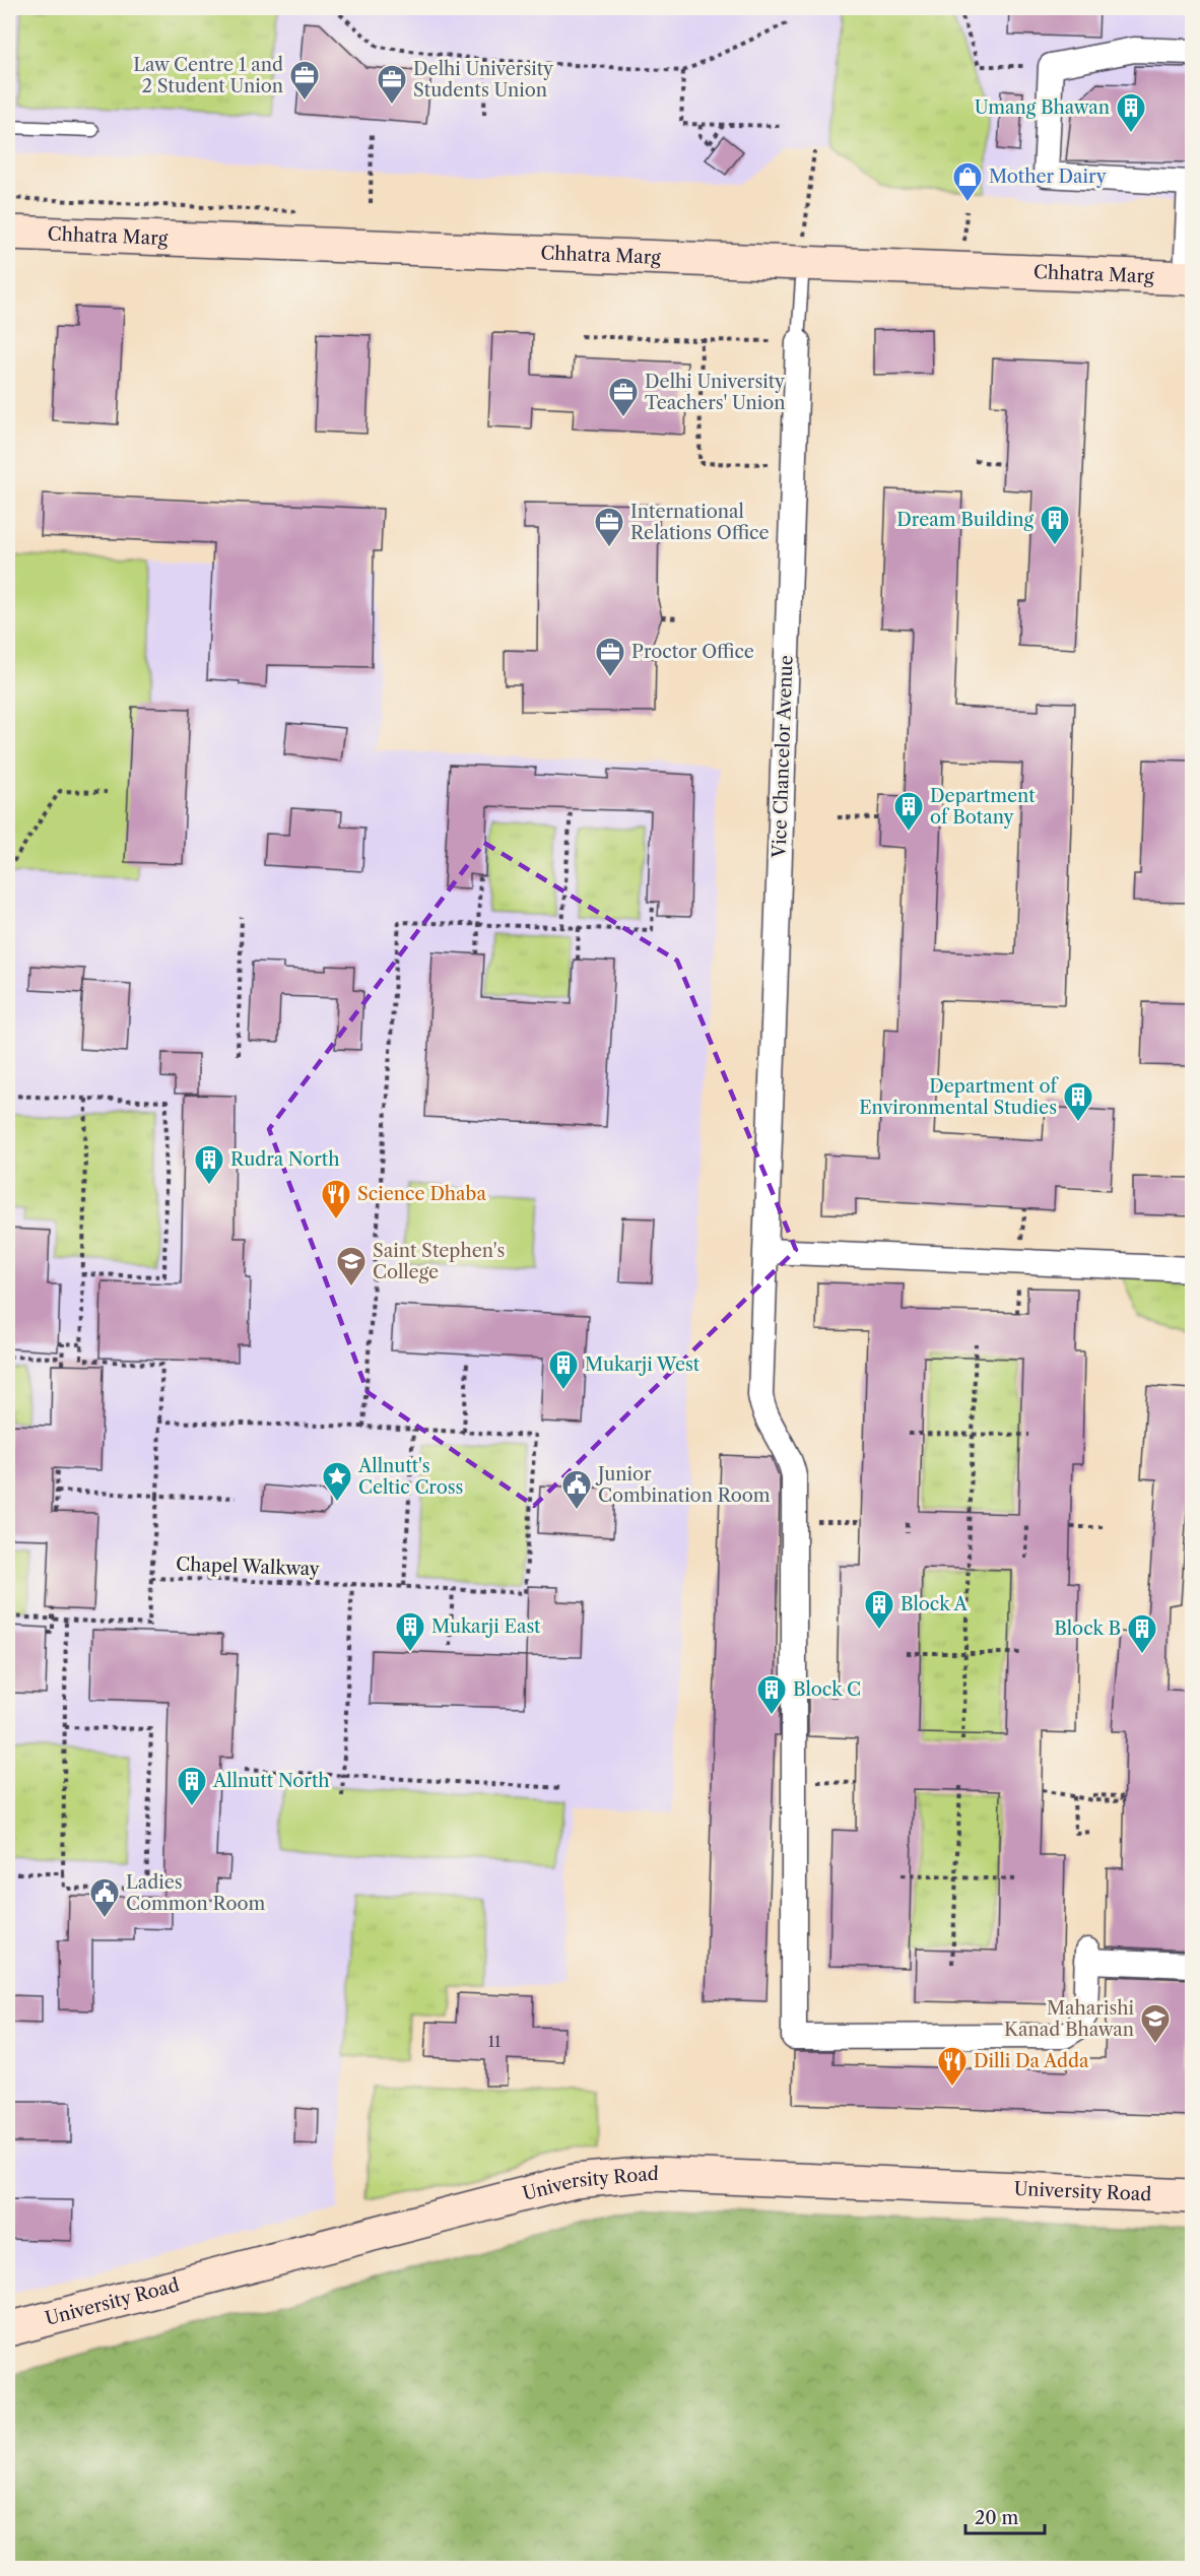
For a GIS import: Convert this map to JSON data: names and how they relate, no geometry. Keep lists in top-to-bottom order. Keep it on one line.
{"streets":{"street":["Chhatra Marg","Vice Chancelor Avenue","University Road"],"path":["Chapel Walkway"]},"crossings":[["Chhatra Marg","Vice Chancelor Avenue"]],"places":{"office":["Law Centre 1 and 2 Student Union","Delhi University Students Union","Delhi University Teachers' Union","International Relations Office","Proctor Office"],"building":["Umang Bhawan","Dream Building","Department of Botany","Department of Environmental Studies","Rudra North","Mukarji West","Block A","Mukarji East","Block B","Block C","Allnutt North"],"shop":["Mother Dairy"],"restaurant":["Science Dhaba","Dilli Da Adda"],"school or university":["Saint Stephen's College","Maharishi Kanad Bhawan"],"place":["Allnutt's Celtic Cross"],"public building":["Junior Combination Room","Ladies Common Room"]},"house_numbers":["11"],"scale_bar":"20 m"}
